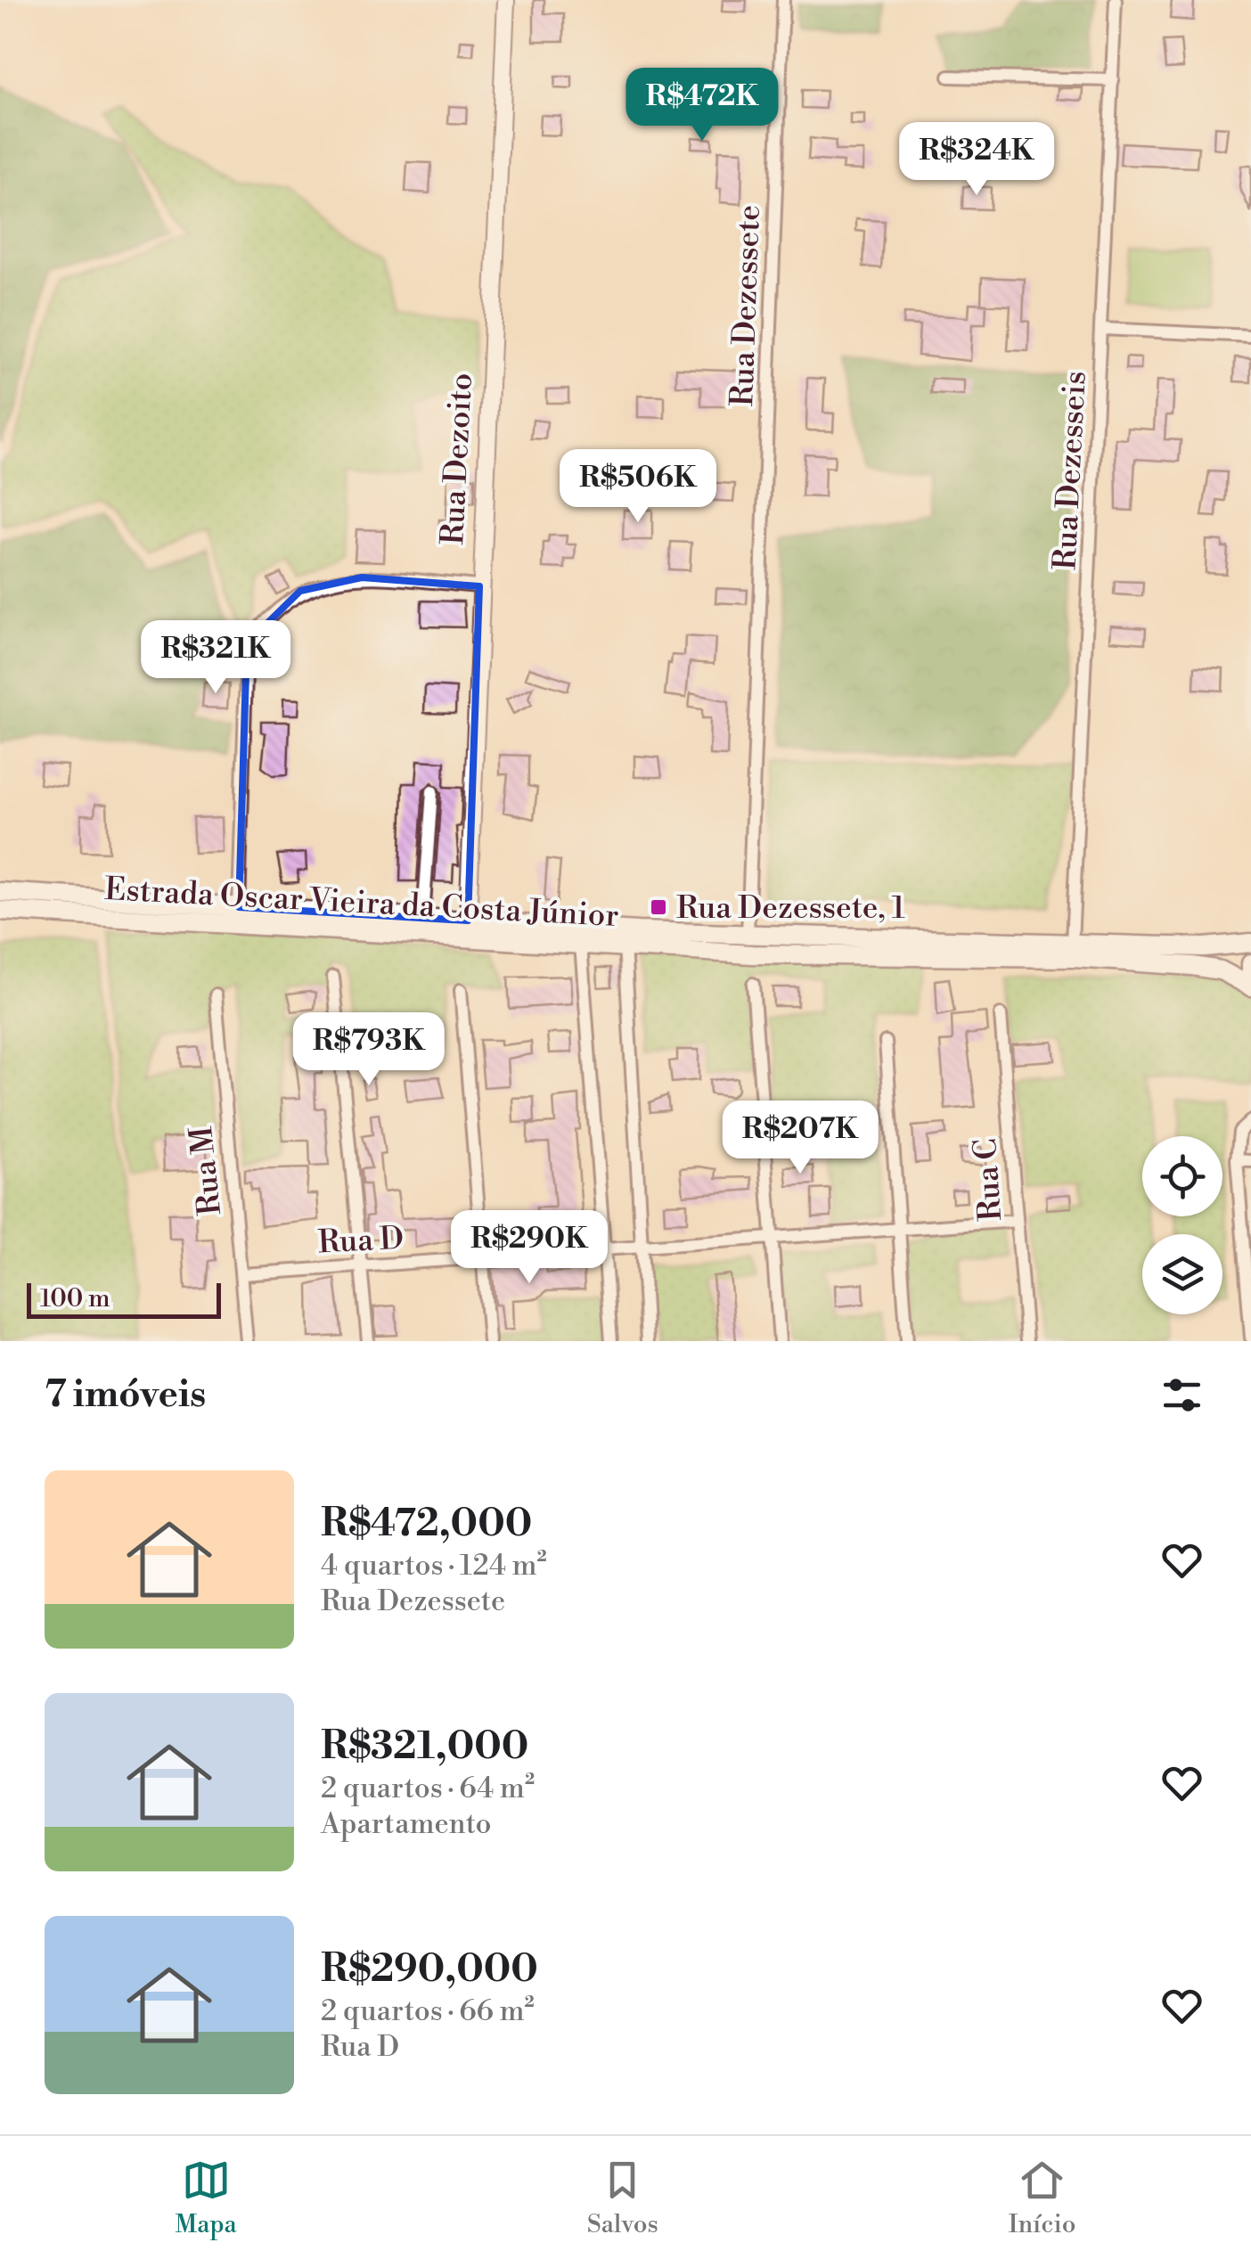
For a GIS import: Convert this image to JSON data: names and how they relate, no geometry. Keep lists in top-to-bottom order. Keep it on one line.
{"streets":{"main road":["Rua Dezoito","Estrada Oscar Vieira da Costa Júnior"],"street":["Rua Dezessete","Rua Dezesseis","Rua M","Rua C","Rua D"]},"crossings":[["Rua Dezessete","Estrada Oscar Vieira da Costa Júnior"],["Rua Dezoito","Estrada Oscar Vieira da Costa Júnior"],["Rua Dezesseis","Estrada Oscar Vieira da Costa Júnior"],["Rua M","Rua D"],["Rua C","Rua D"]],"places":{"transit":["Rua Dezessete, 1"]},"scale_bar":"100 m","page":{"price":["R$472K","R$324K","R$506K","R$321K","R$793K","R$207K","R$290K"],"scale":"100 m","heading":"7 imóveis","list":[{"name":"R$472,000","note":"4 quartos · 124 m² · Rua Dezessete"},{"name":"R$321,000","note":"2 quartos · 64 m² · Apartamento"},{"name":"R$290,000","note":"2 quartos · 66 m² · Rua D"}],"tabs":["Mapa","Salvos","Início"]}}
